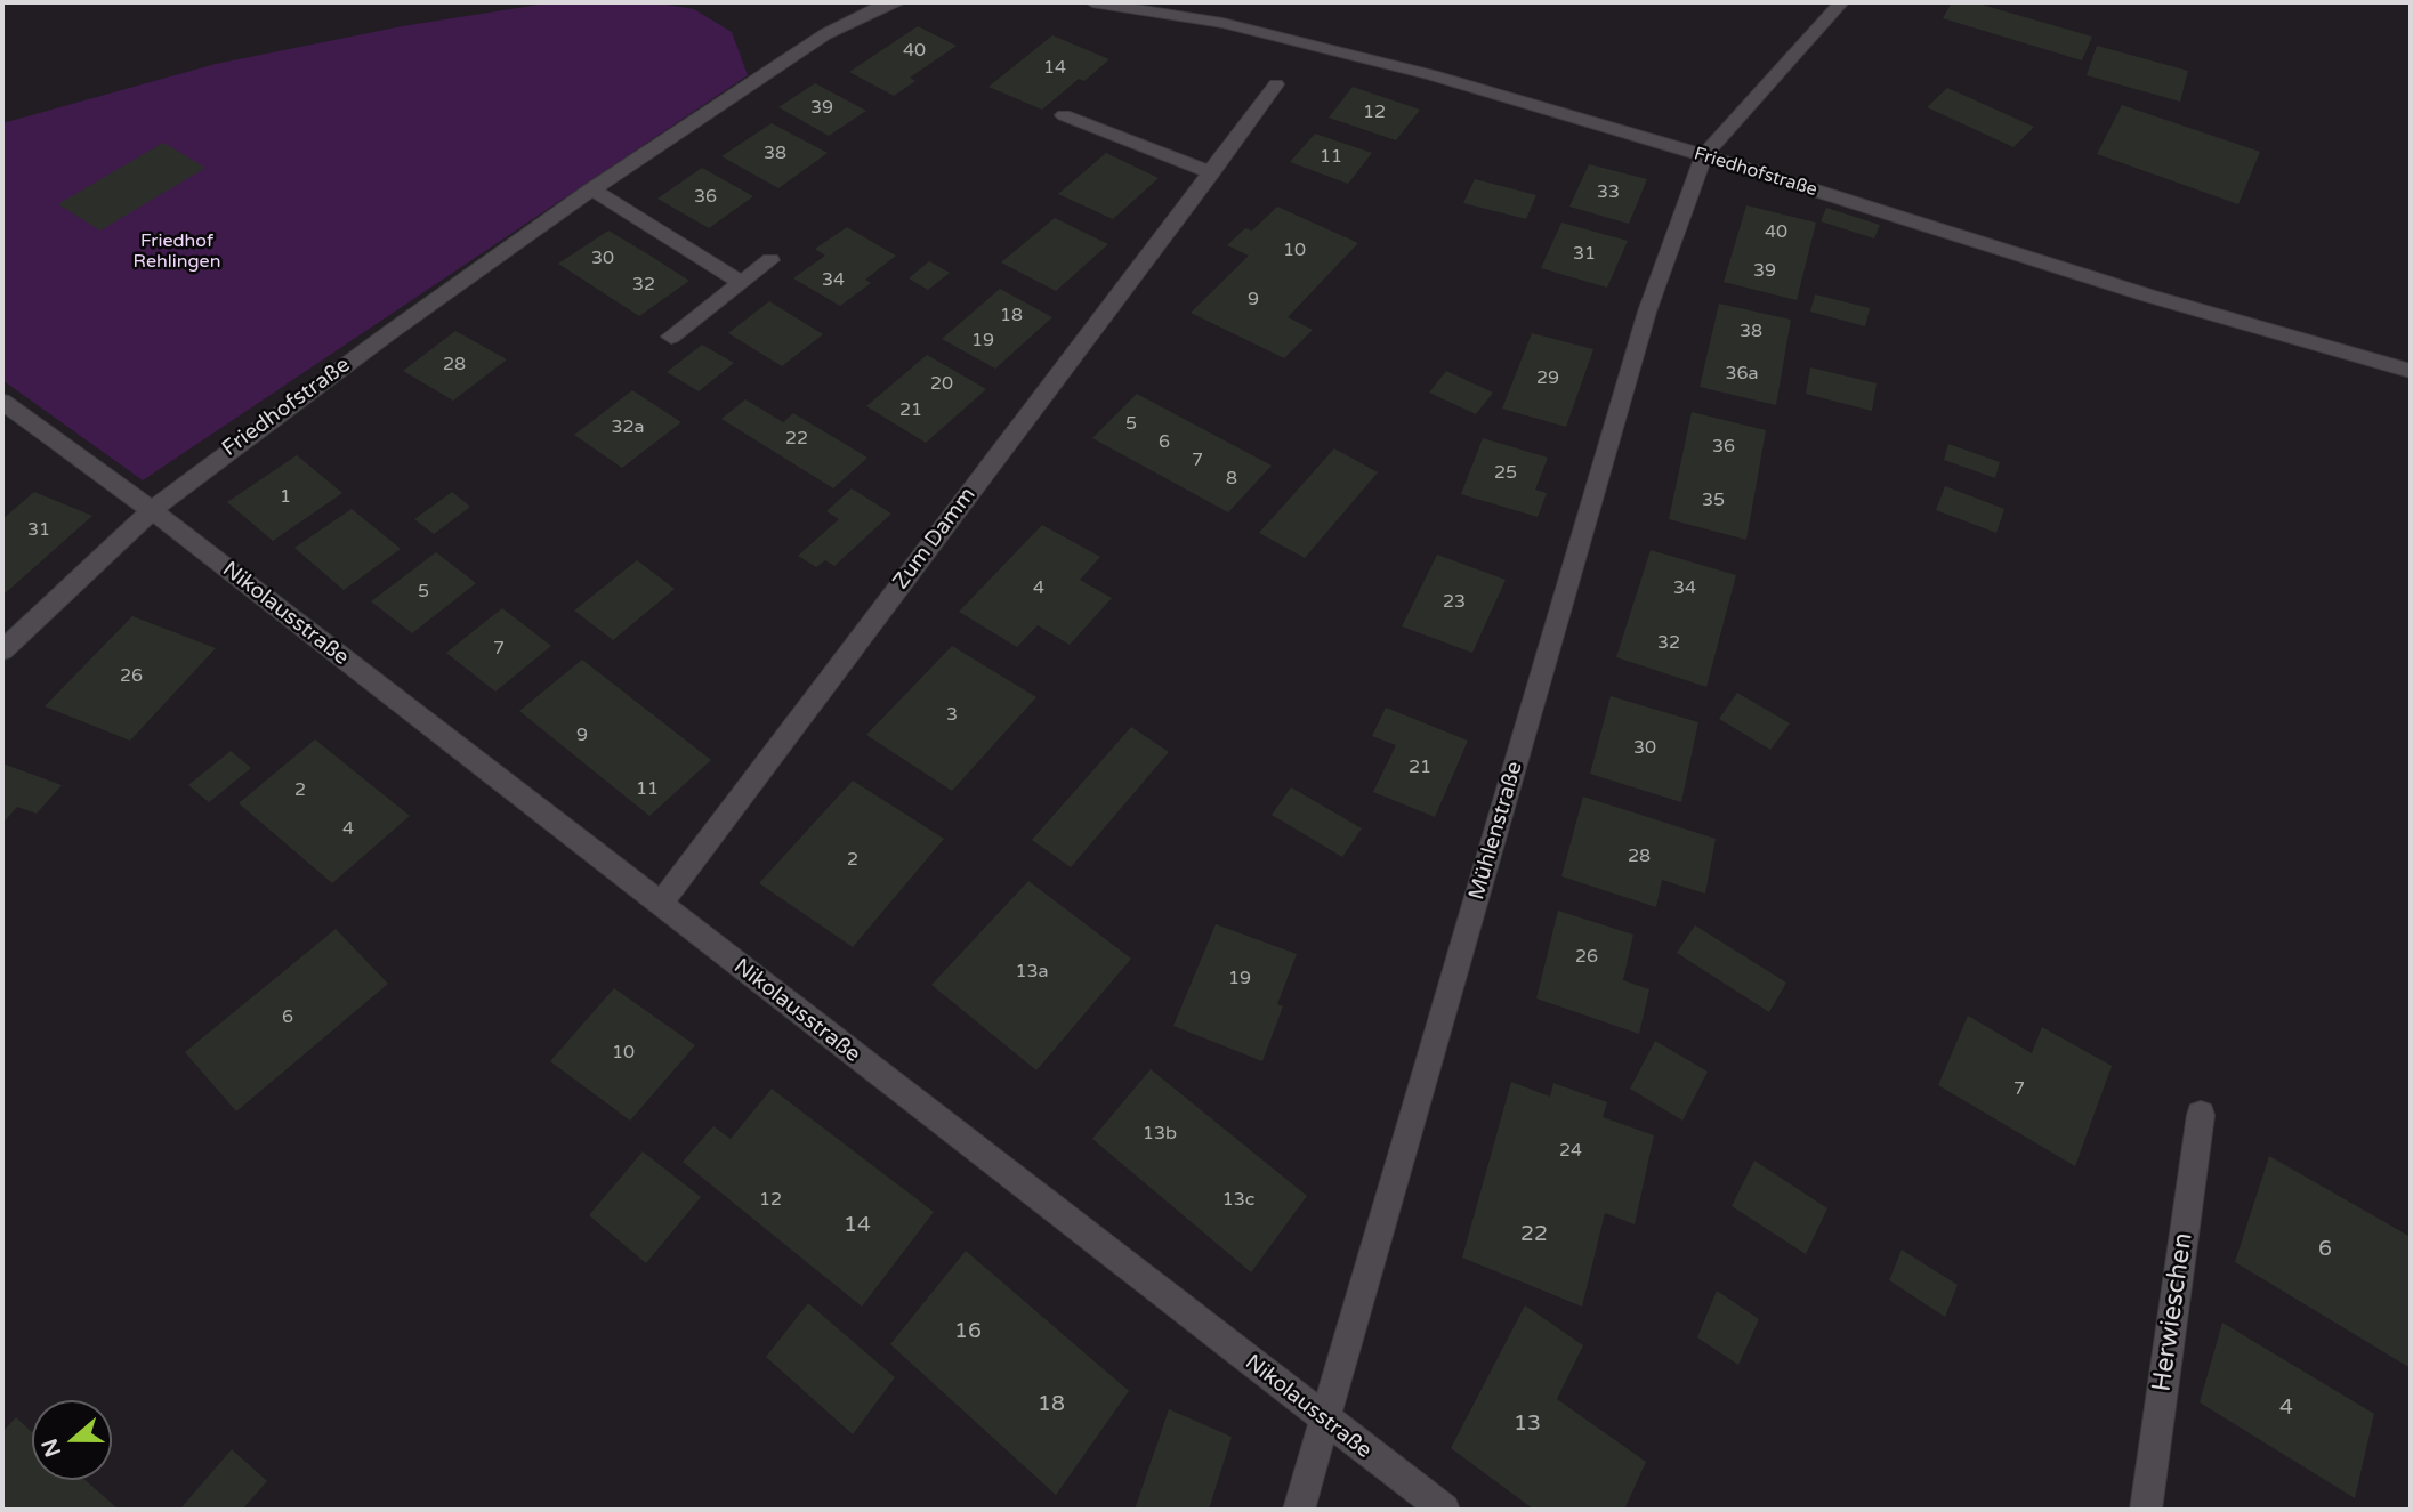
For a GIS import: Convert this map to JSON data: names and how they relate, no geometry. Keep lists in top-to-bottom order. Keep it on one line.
{"streets":{"street":["Friedhofstraße","Zum Damm","Nikolausstraße","Mühlenstraße","Herwieschen"]},"crossings":[["Friedhofstraße","Nikolausstraße"],["Friedhofstraße","Mühlenstraße"],["Zum Damm","Nikolausstraße"],["Nikolausstraße","Mühlenstraße"]],"parks":["Friedhof Rehlingen"],"house_numbers":["40","14","39","12","38","11","33","36","40","10","31","30","39","34","32","9","18","38","19","28","36a","29","20","21","5","32a","22","6","36","7","25","8","1","35","31","4","34","5","23","32","7","26","3","9","30","21","11","2","4","28","2","26","13a","19","6","10","7","13b","24","12","13c","14","22","6","16","18","4","13"],"north":"left"}
